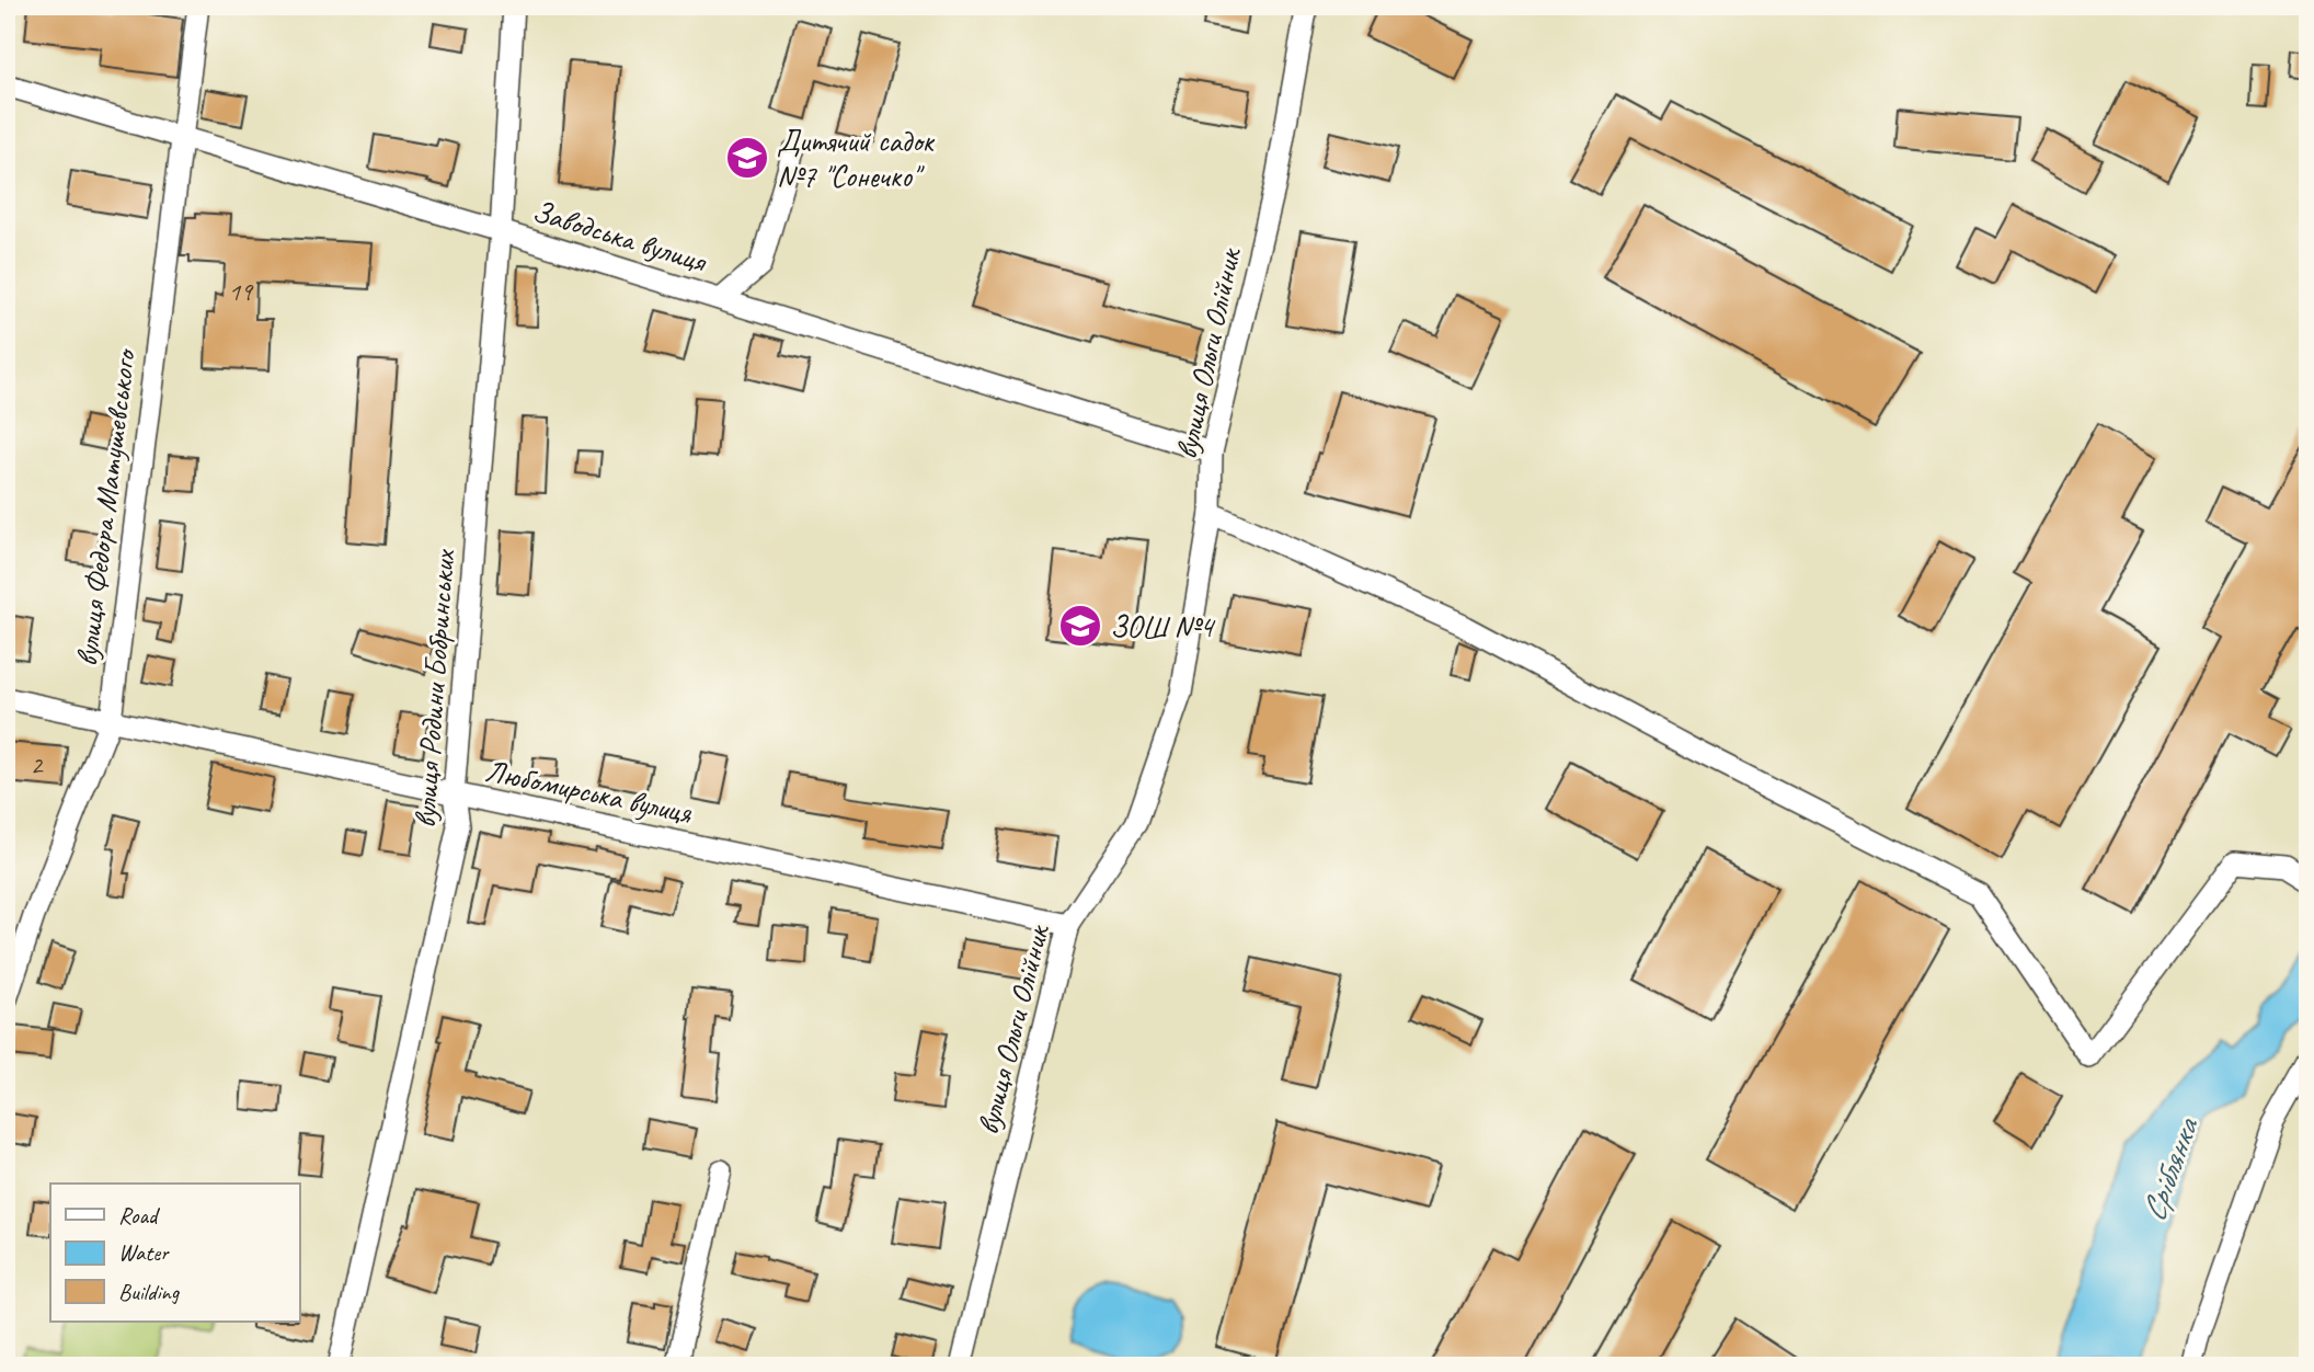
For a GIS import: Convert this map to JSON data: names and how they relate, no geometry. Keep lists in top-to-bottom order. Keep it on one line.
{"streets":{"street":["Заводська вулиця","вулиця Ольги Олійник","вулиця Федора Матушевського","вулиця Родини Бобринських","Любомирська вулиця"]},"crossings":[["Заводська вулиця","вулиця Ольги Олійник"],["Заводська вулиця","вулиця Федора Матушевського"],["Заводська вулиця","вулиця Родини Бобринських"],["вулиця Ольги Олійник","Любомирська вулиця"],["вулиця Федора Матушевського","Любомирська вулиця"],["вулиця Родини Бобринських","Любомирська вулиця"]],"water":["Сріблянка"],"places":{"school or university":["Дитячий садок №7 \"Сонечко\"","ЗОШ №4"]},"house_numbers":["19","2"],"legend":["Road","Water","Building"]}
